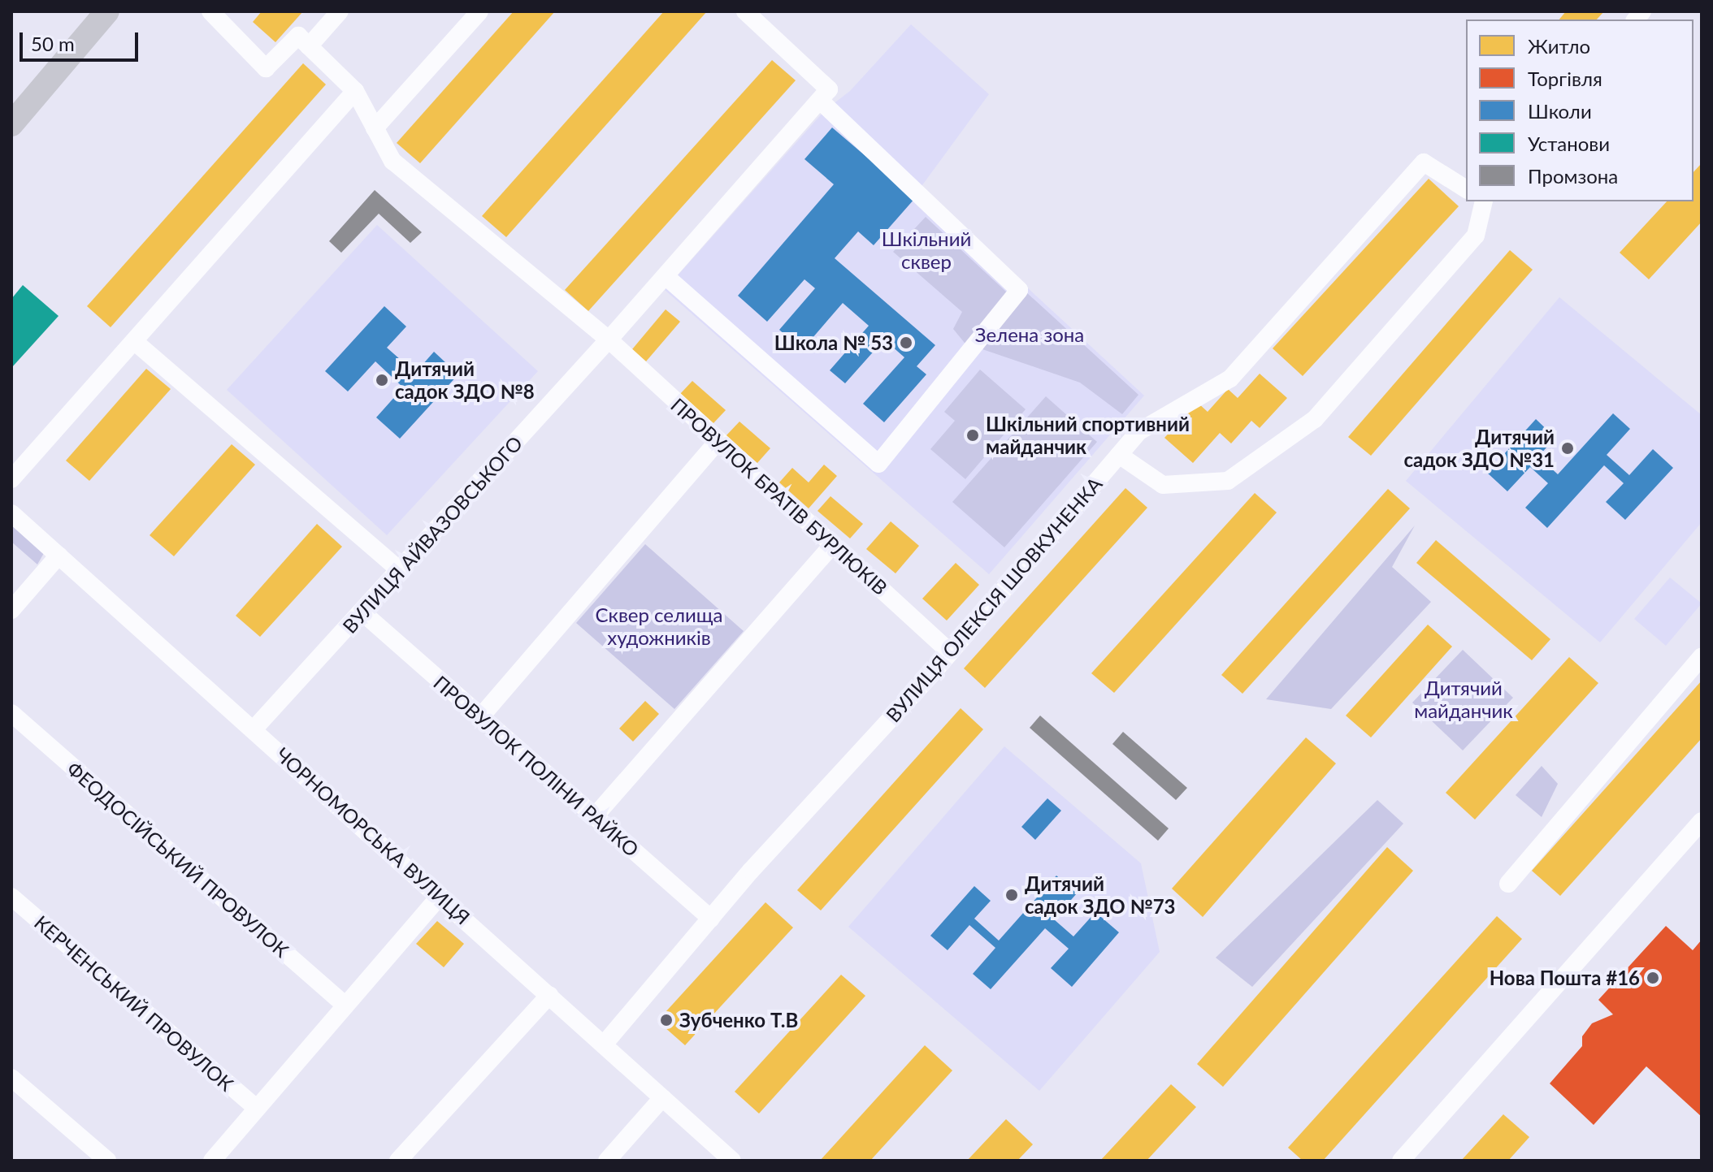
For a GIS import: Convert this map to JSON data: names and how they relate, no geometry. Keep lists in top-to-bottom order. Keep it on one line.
{"streets":{"street":["ПРОВУЛОК БРАТІВ БУРЛЮКІВ","ВУЛИЦЯ АЙВАЗОВСЬКОГО","ВУЛИЦЯ ОЛЕКСІЯ ШОВКУНЕНКА","ПРОВУЛОК ПОЛІНИ РАЙКО","ЧОРНОМОРСЬКА ВУЛИЦЯ","ФЕОДОСІЙСЬКИЙ ПРОВУЛОК","КЕРЧЕНСЬКИЙ ПРОВУЛОК"]},"crossings":[["ПРОВУЛОК БРАТІВ БУРЛЮКІВ","ВУЛИЦЯ АЙВАЗОВСЬКОГО"],["ПРОВУЛОК БРАТІВ БУРЛЮКІВ","ВУЛИЦЯ ОЛЕКСІЯ ШОВКУНЕНКА"],["ВУЛИЦЯ АЙВАЗОВСЬКОГО","ПРОВУЛОК ПОЛІНИ РАЙКО"],["ВУЛИЦЯ АЙВАЗОВСЬКОГО","ЧОРНОМОРСЬКА ВУЛИЦЯ"],["ВУЛИЦЯ ОЛЕКСІЯ ШОВКУНЕНКА","ПРОВУЛОК ПОЛІНИ РАЙКО"],["ВУЛИЦЯ ОЛЕКСІЯ ШОВКУНЕНКА","ЧОРНОМОРСЬКА ВУЛИЦЯ"]],"parks":["Шкільний сквер","Зелена зона","Сквер селища художників","Дитячий майданчик"],"places":["Школа № 53","Дитячий садок ЗДО №8","Шкільний спортивний майданчик","Дитячий садок ЗДО №31","Дитячий садок ЗДО №73","Нова Пошта #16","Зубченко Т.В"],"legend":["Житло","Торгівля","Школи","Установи","Промзона"],"scale_bar":"50 m"}
